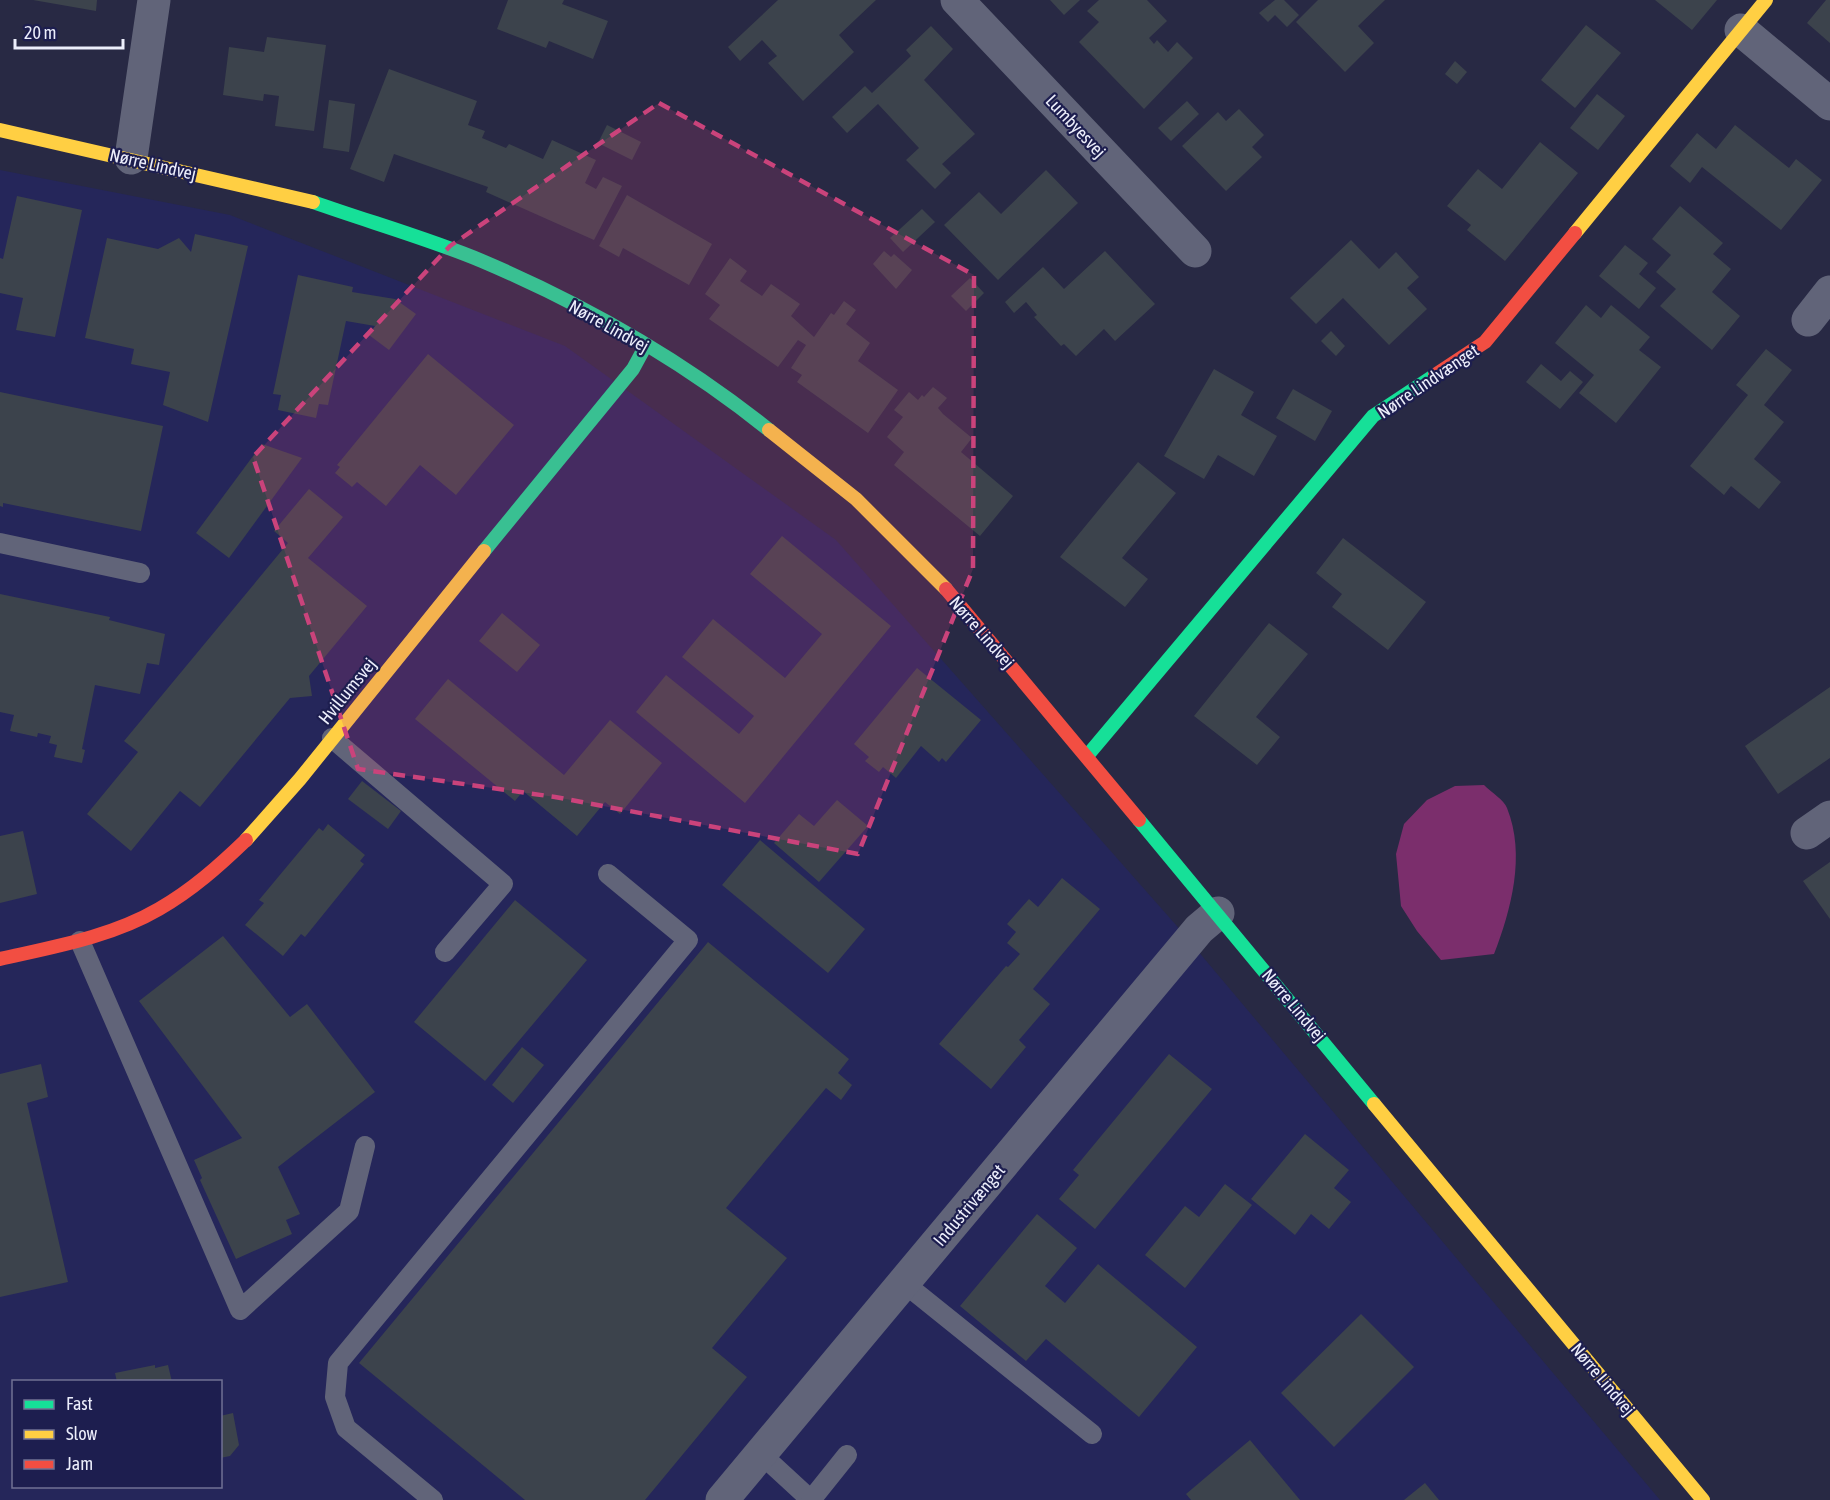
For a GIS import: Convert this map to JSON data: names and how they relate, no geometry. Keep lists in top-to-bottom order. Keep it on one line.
{"streets":{"street":["Lumbyesvej","Nørre Lindvej","Nørre Lindvænget","Hvillumsvej","Industrivænget"]},"crossings":[["Nørre Lindvej","Nørre Lindvænget"],["Nørre Lindvej","Hvillumsvej"],["Nørre Lindvej","Industrivænget"]],"legend":["Fast","Slow","Jam"],"scale_bar":"20 m"}
